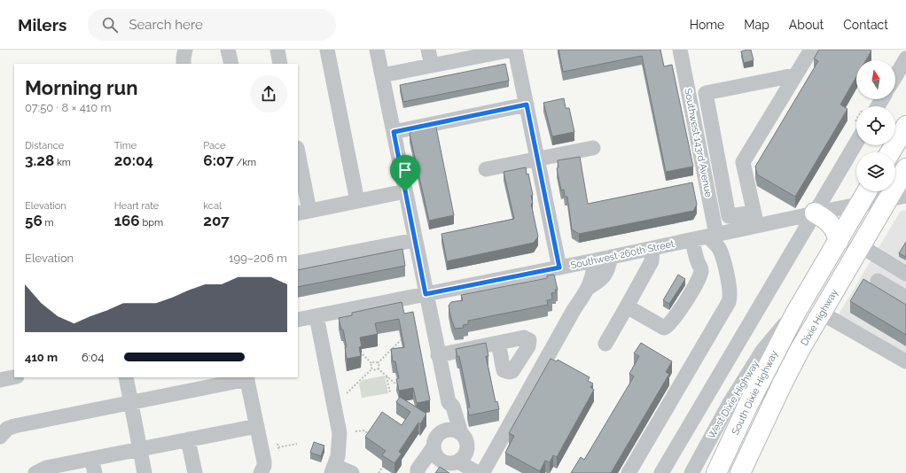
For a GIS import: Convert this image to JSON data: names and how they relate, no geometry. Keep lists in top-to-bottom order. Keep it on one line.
{"streets":{"highway":["Dixie Highway","South Dixie Highway"],"street":["Southwest 143rd Avenue","Southwest 260th Street","West Dixie Highway"]},"crossings":[["Southwest 143rd Avenue","Southwest 260th Street"],["Southwest 260th Street","Dixie Highway"],["South Dixie Highway","West Dixie Highway"]],"north":"top","page":{"header":"Milers","search":"Search here","nav":["Home","Map","About","Contact"],"heading":["Morning run","07:50 · 8 × 410 m"],"stats":[["Distance","3.28 km"],["Time","20:04"],["Pace","6:07 /km"],["Elevation","56 m"],["Heart rate","166 bpm"],["kcal","207"]],"chart":["Elevation","199–206 m"],"list":[{"name":"410 m","note":"6:04"}]}}
